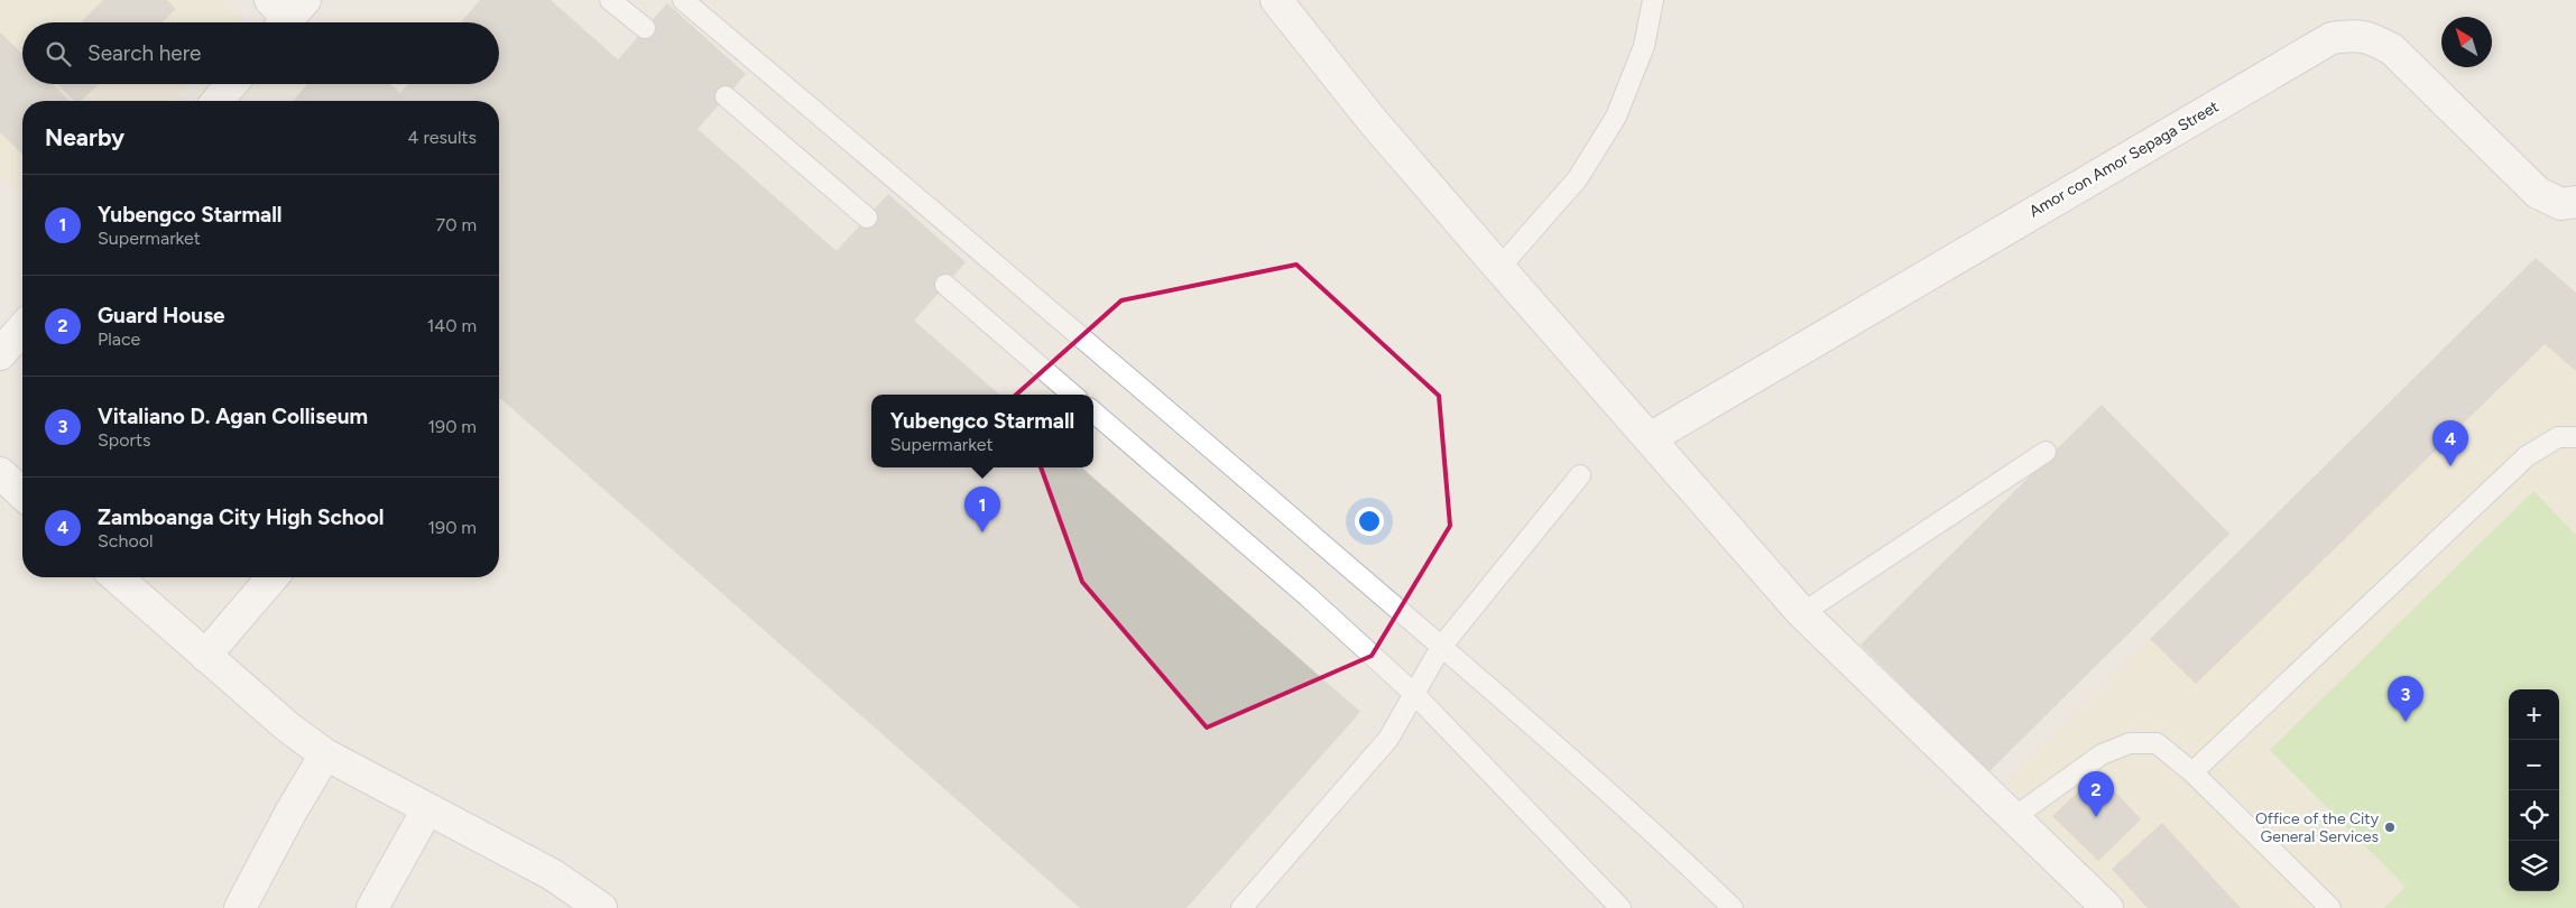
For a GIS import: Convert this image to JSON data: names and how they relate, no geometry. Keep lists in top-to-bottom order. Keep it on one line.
{"streets":{"street":["Amor con Amor Sepaga Street"]},"places":["Office of the City General Services"],"north":"top left","page":{"search":"Search here","heading":["Nearby","4 results"],"list":[{"mark":"1","name":"Yubengco Starmall","note":"Supermarket","value":"70 m"},{"mark":"2","name":"Guard House","note":"Place","value":"140 m"},{"mark":"3","name":"Vitaliano D. Agan Colliseum","note":"Sports","value":"190 m"},{"mark":"4","name":"Zamboanga City High School","note":"School","value":"190 m"}],"popup":["Yubengco Starmall","Supermarket"],"pins":["4","1","3","2"],"map_buttons":["+","−"]}}
